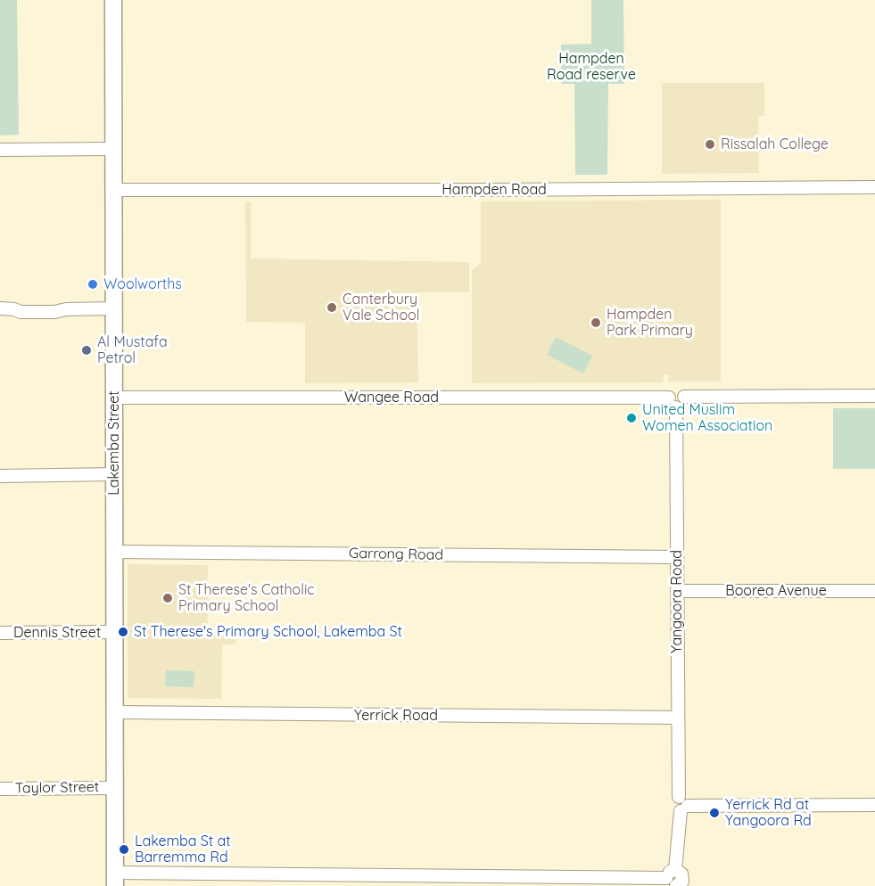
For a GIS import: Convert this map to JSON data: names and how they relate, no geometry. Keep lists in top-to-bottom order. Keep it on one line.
{"streets":{"main road":["Lakemba Street"],"street":["Hampden Road","Wangee Road","Garrong Road","Boorea Avenue","Yangoora Road","Dennis Street","Yerrick Road","Taylor Street"]},"crossings":[["Hampden Road","Lakemba Street"],["Wangee Road","Lakemba Street"],["Wangee Road","Yangoora Road"],["Lakemba Street","Garrong Road"],["Lakemba Street","Dennis Street"],["Lakemba Street","Yerrick Road"],["Lakemba Street","Taylor Street"],["Garrong Road","Yangoora Road"],["Boorea Avenue","Yangoora Road"],["Yangoora Road","Yerrick Road"]],"parks":["Hampden Road reserve"],"places":["Rissalah College","Woolworths","Canterbury Vale School","Hampden Park Primary","Al Mustafa Petrol","United Muslim Women Association","St Therese's Catholic Primary School","St Therese's Primary School, Lakemba St","Yerrick Rd at Yangoora Rd","Lakemba St at Barremma Rd"]}
